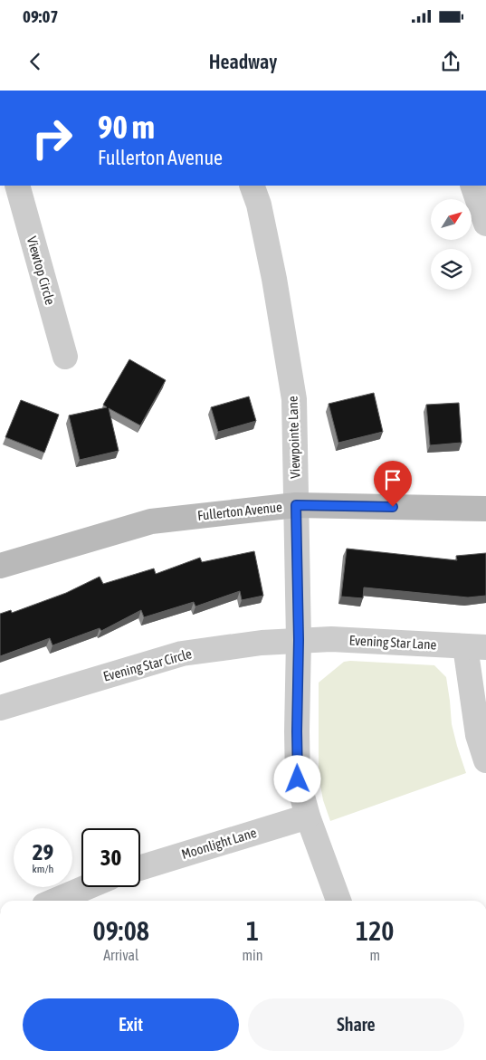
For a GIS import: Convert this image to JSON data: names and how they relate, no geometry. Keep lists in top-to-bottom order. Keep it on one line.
{"streets":{"main road":["Fullerton Avenue"],"street":["Viewtop Circle","Viewpointe Lane","Evening Star Lane","Evening Star Circle","Moonlight Lane"]},"crossings":[["Viewpointe Lane","Fullerton Avenue"],["Viewpointe Lane","Evening Star Lane"],["Viewpointe Lane","Evening Star Circle"],["Viewpointe Lane","Moonlight Lane"],["Evening Star Lane","Evening Star Circle"]],"north":"top right","page":{"status":"09:07","header":"Headway","turn":["90 m","Fullerton Avenue"],"speed":"29 km/h","limit":"30","eta":["09:08","Arrival","1","min","120","m"],"buttons":["Exit","Share"]}}
